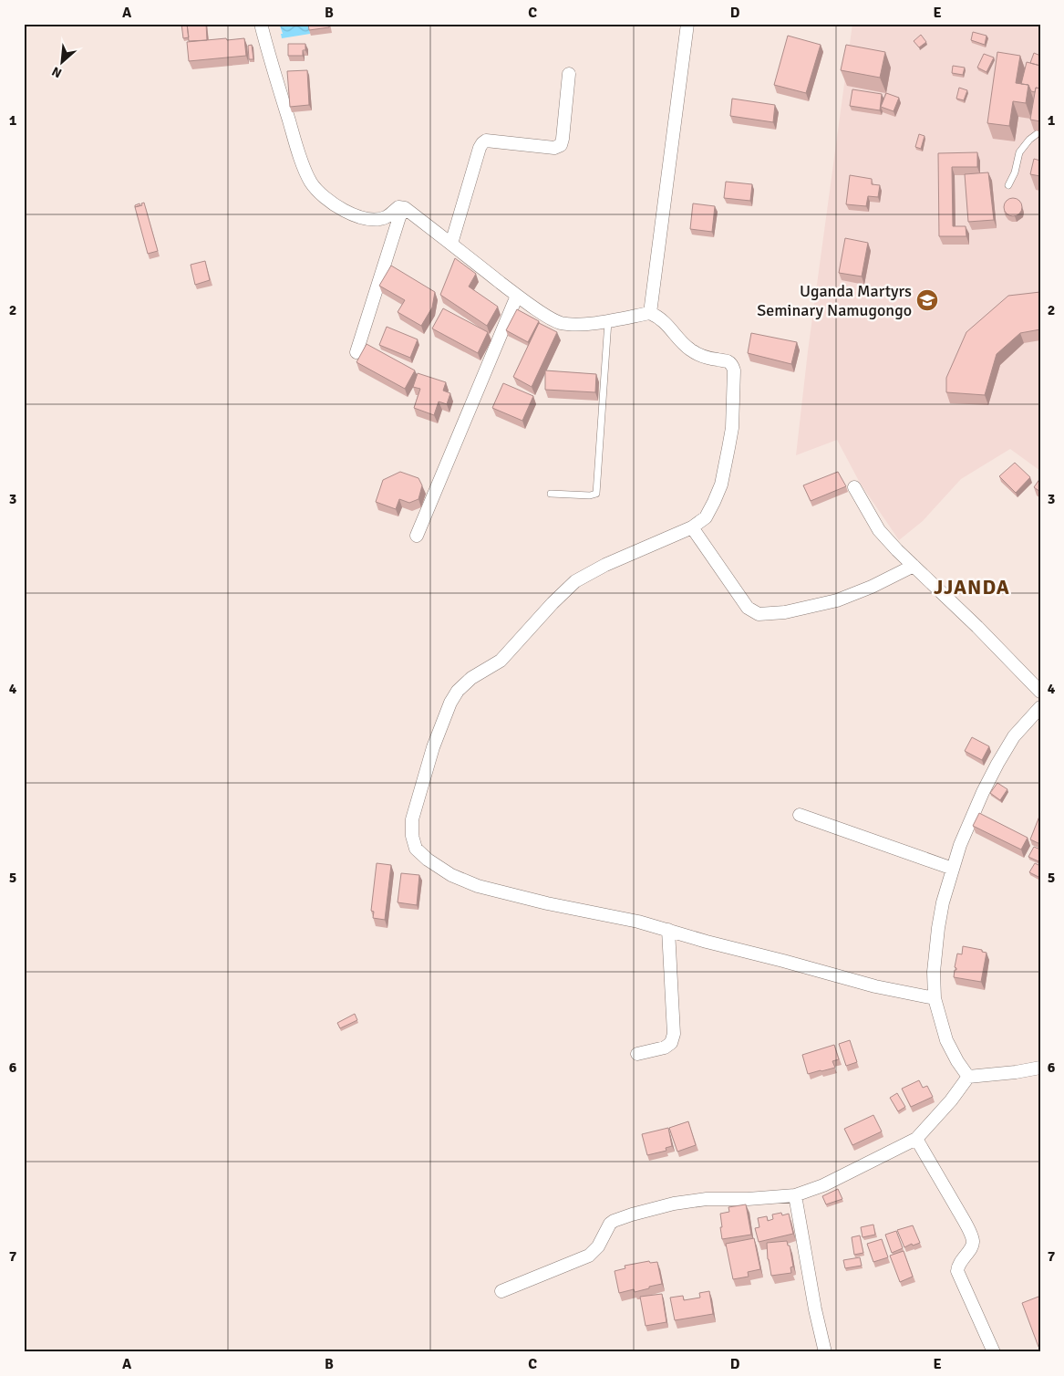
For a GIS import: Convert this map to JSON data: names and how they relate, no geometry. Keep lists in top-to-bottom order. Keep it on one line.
{"districts":["JJANDA"],"places":{"school or university":["Uganda Martyrs Seminary Namugongo"]},"north":"bottom left","grid":{"columns":["A","B","C","D","E"],"rows":["1","2","3","4","5","6","7"]}}
